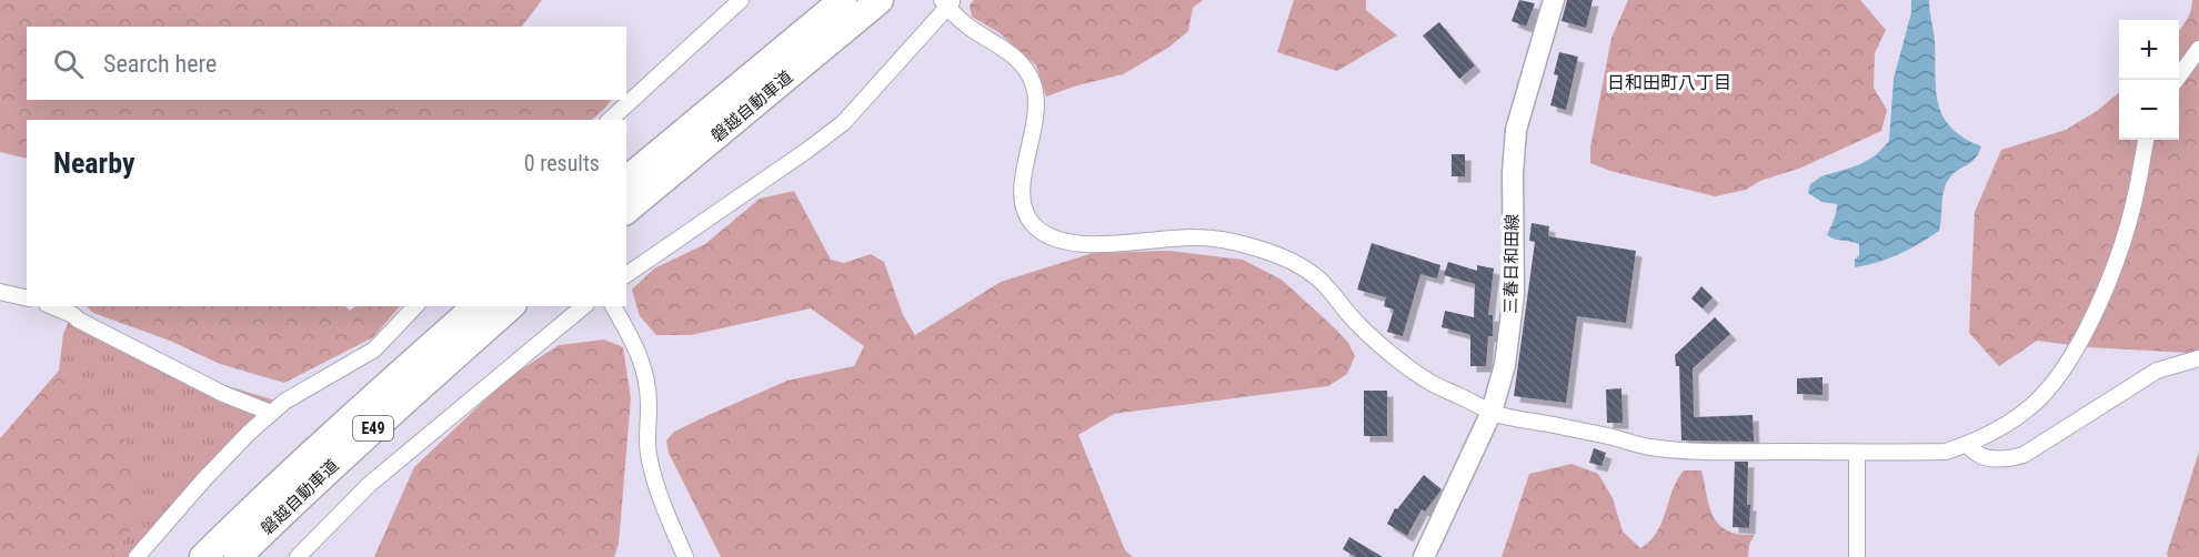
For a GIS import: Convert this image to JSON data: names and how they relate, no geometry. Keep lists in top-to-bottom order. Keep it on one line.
{"streets":{"highway":["磐越自動車道","E49"],"main road":["三春日和田線"]},"districts":["日和田町八丁目"],"page":{"map_buttons":["+","−"],"search":"Search here","heading":["Nearby","0 results"]}}
